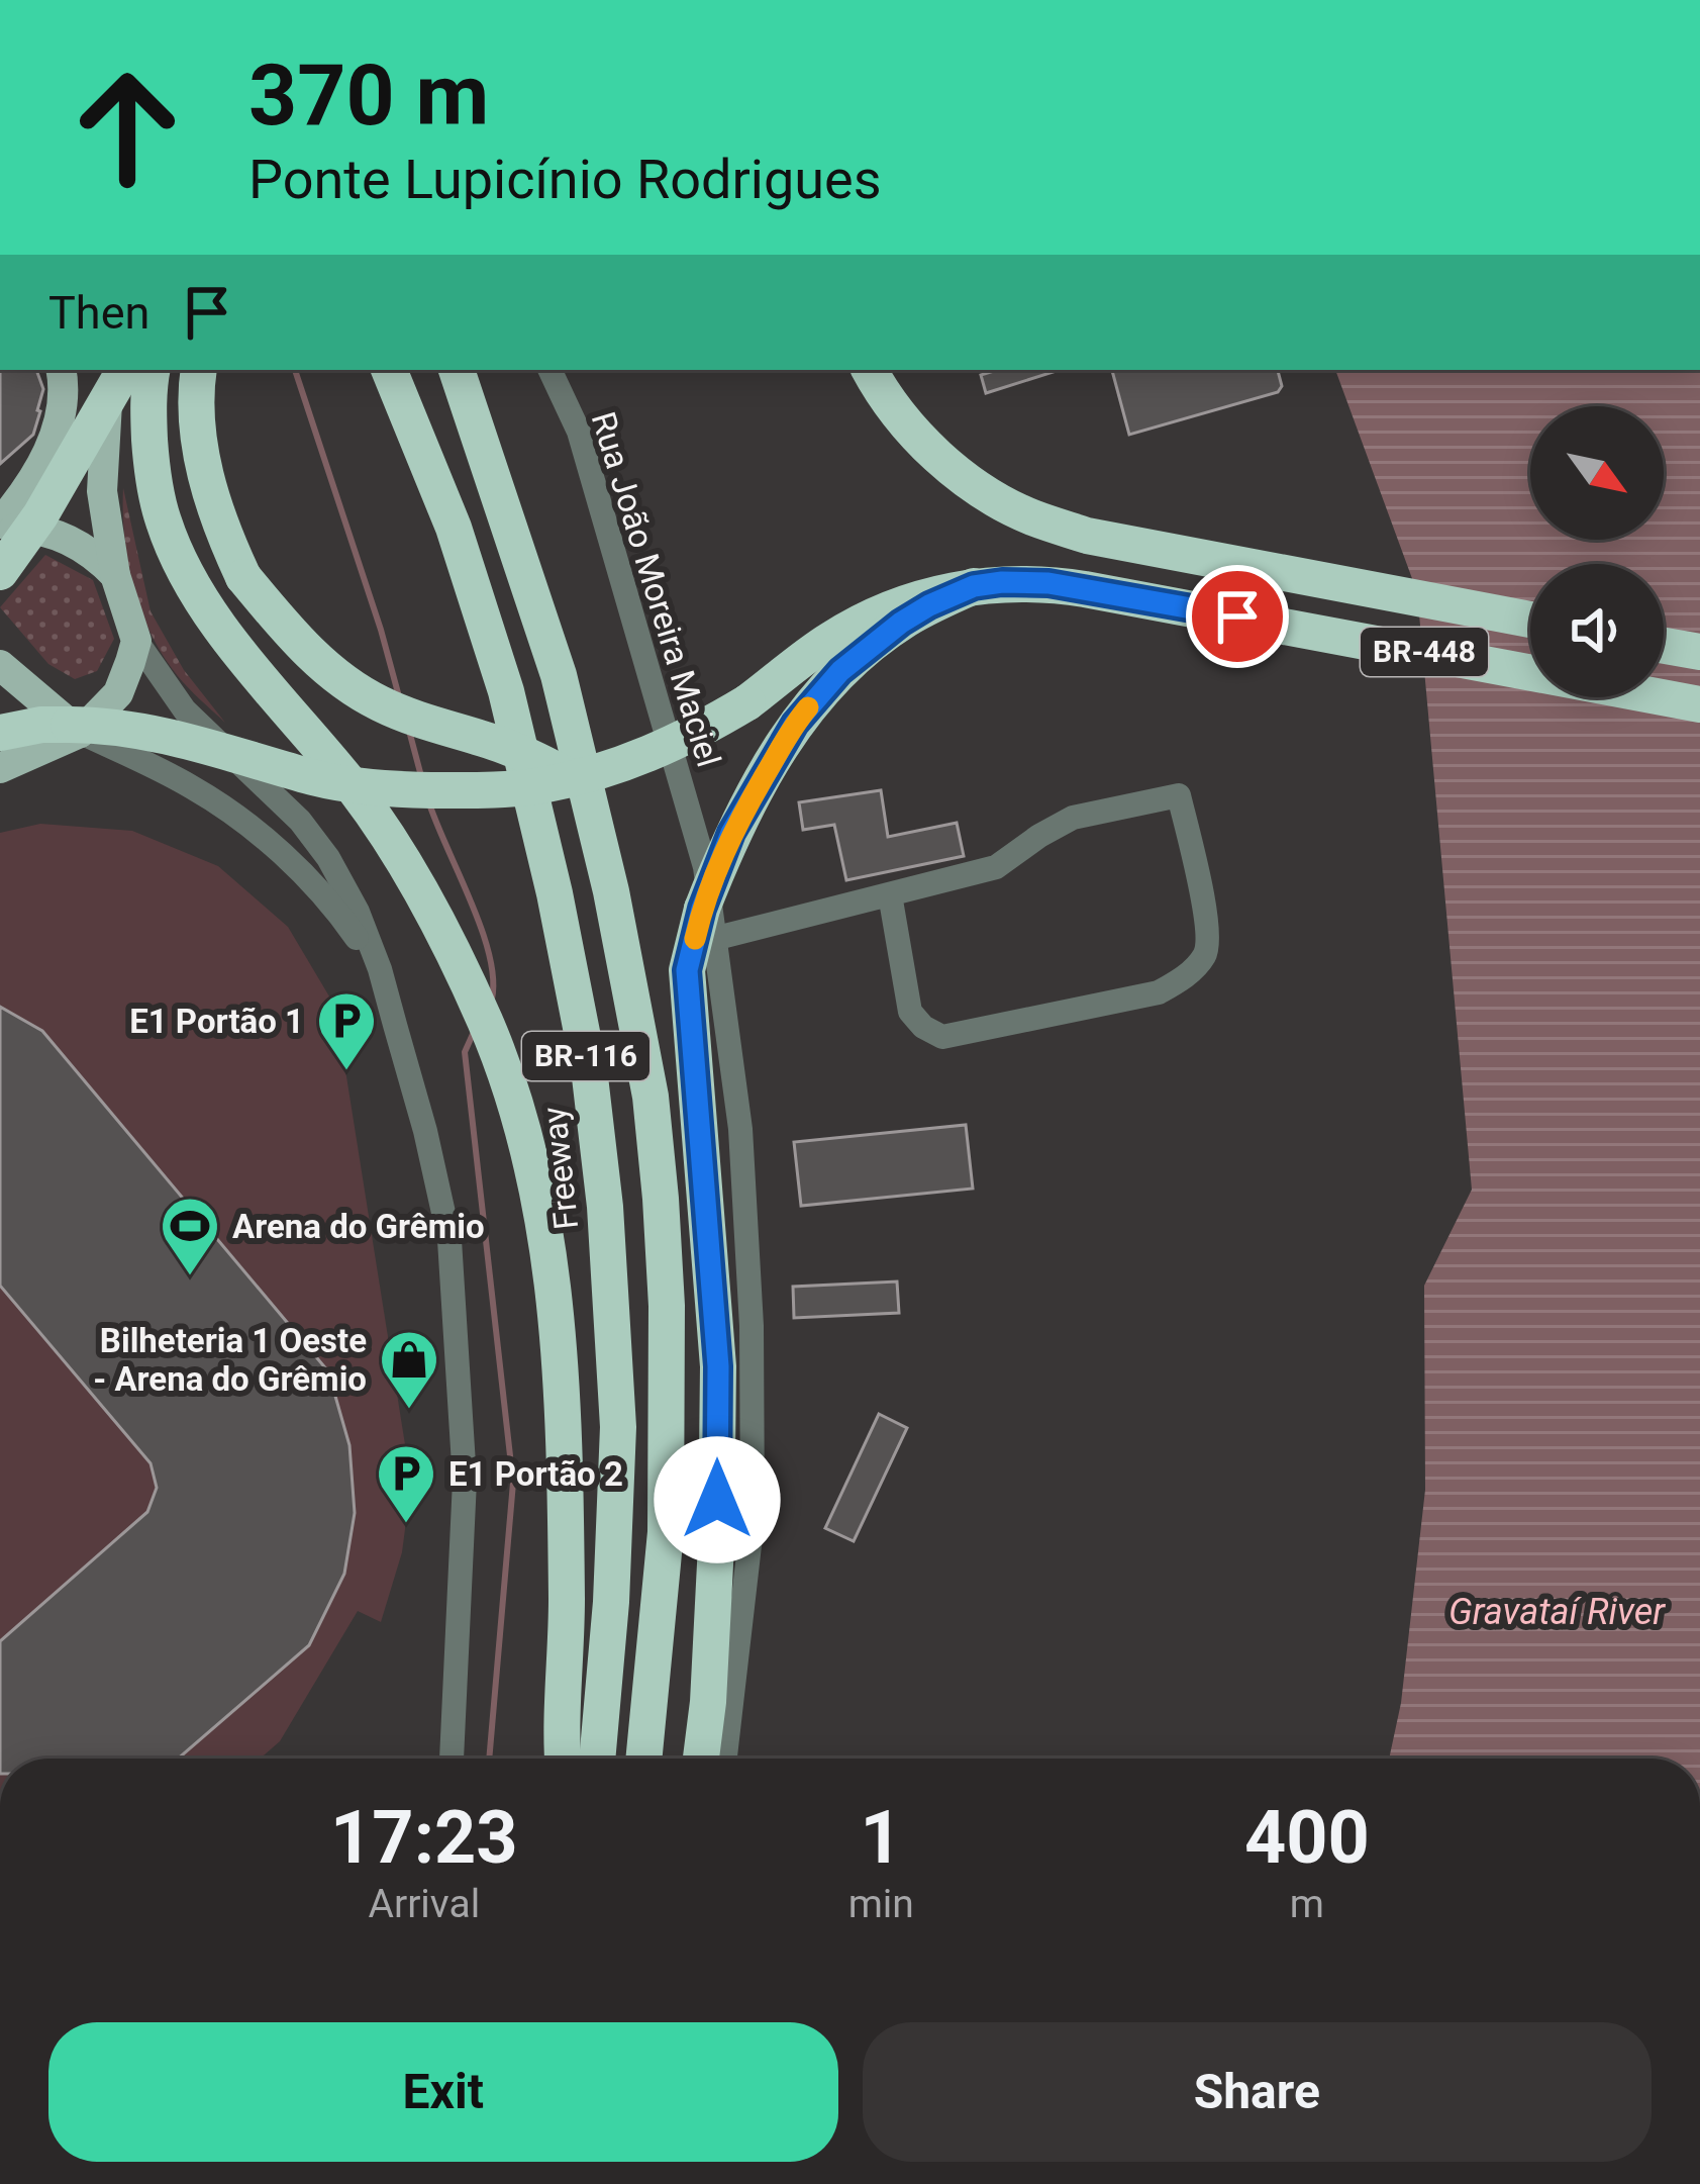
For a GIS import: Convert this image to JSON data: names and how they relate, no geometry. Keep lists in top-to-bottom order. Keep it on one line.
{"streets":{"highway":["BR-448","BR-116","Freeway"],"street":["Rua João Moreira Maciel"]},"water":["Gravataí River"],"places":{"parking":["E1 Portão 1","E1 Portão 2"],"sports":["Arena do Grêmio"],"shop":["Bilheteria 1 Oeste - Arena do Grêmio"]},"north":"bottom right","page":{"turn":["370 m","Ponte Lupicínio Rodrigues"],"then":"Then","eta":["17:23","Arrival","1","min","400","m"],"buttons":["Exit","Share"]}}
